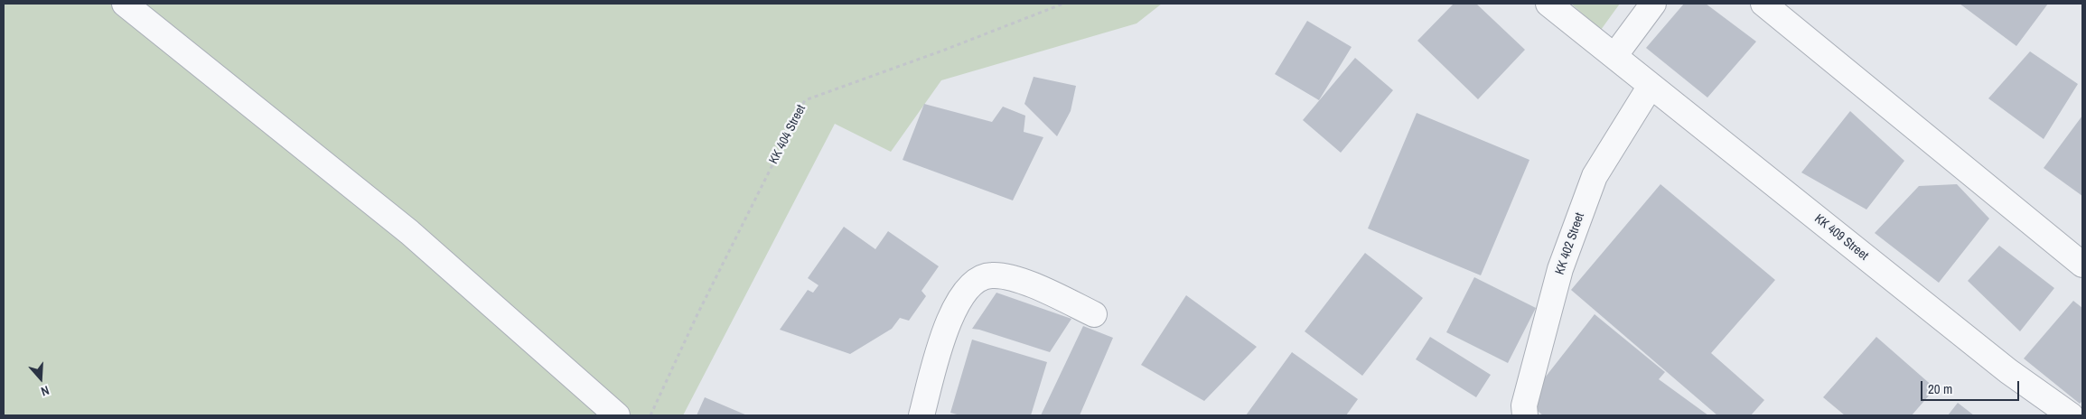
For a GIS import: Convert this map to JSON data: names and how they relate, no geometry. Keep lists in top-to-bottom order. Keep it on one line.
{"streets":{"street":["KK 409 Street","KK 402 Street"],"path":["KK 404 Street"]},"crossings":[["KK 409 Street","KK 402 Street"]],"scale_bar":"20 m","north":"bottom"}
